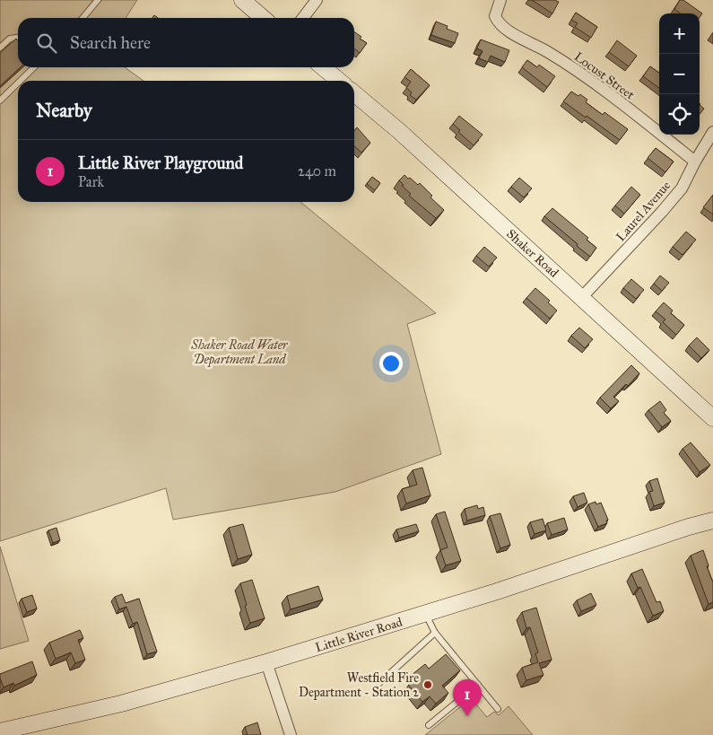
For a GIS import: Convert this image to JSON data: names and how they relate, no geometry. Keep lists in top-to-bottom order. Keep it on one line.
{"streets":{"main road":["Shaker Road","Little River Road"],"street":["Locust Street","Laurel Avenue"]},"crossings":[["Locust Street","Laurel Avenue"],["Laurel Avenue","Shaker Road"]],"parks":["Shaker Road Water Department Land"],"places":["Westfield Fire Department - Station 2"],"page":{"map_buttons":["+","−"],"search":"Search here","heading":"Nearby","list":[{"mark":"1","name":"Little River Playground","note":"Park","value":"240 m"}],"pins":"1"}}
